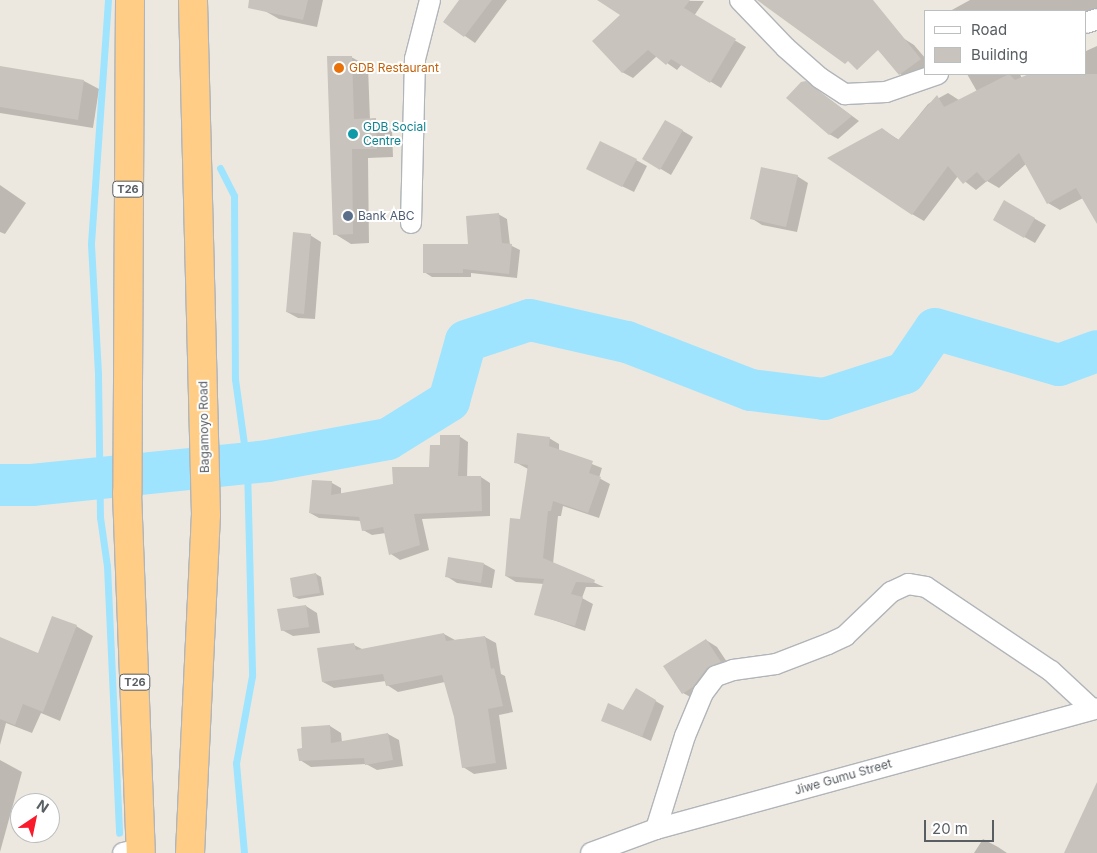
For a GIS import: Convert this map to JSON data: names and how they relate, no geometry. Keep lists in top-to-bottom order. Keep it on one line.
{"streets":{"highway":["T26","Bagamoyo Road"],"street":["Jiwe Gumu Street"]},"places":["GDB Restaurant","GDB Social Centre","Bank ABC"],"legend":["Road","Building"],"scale_bar":"20 m","north":"top right"}
